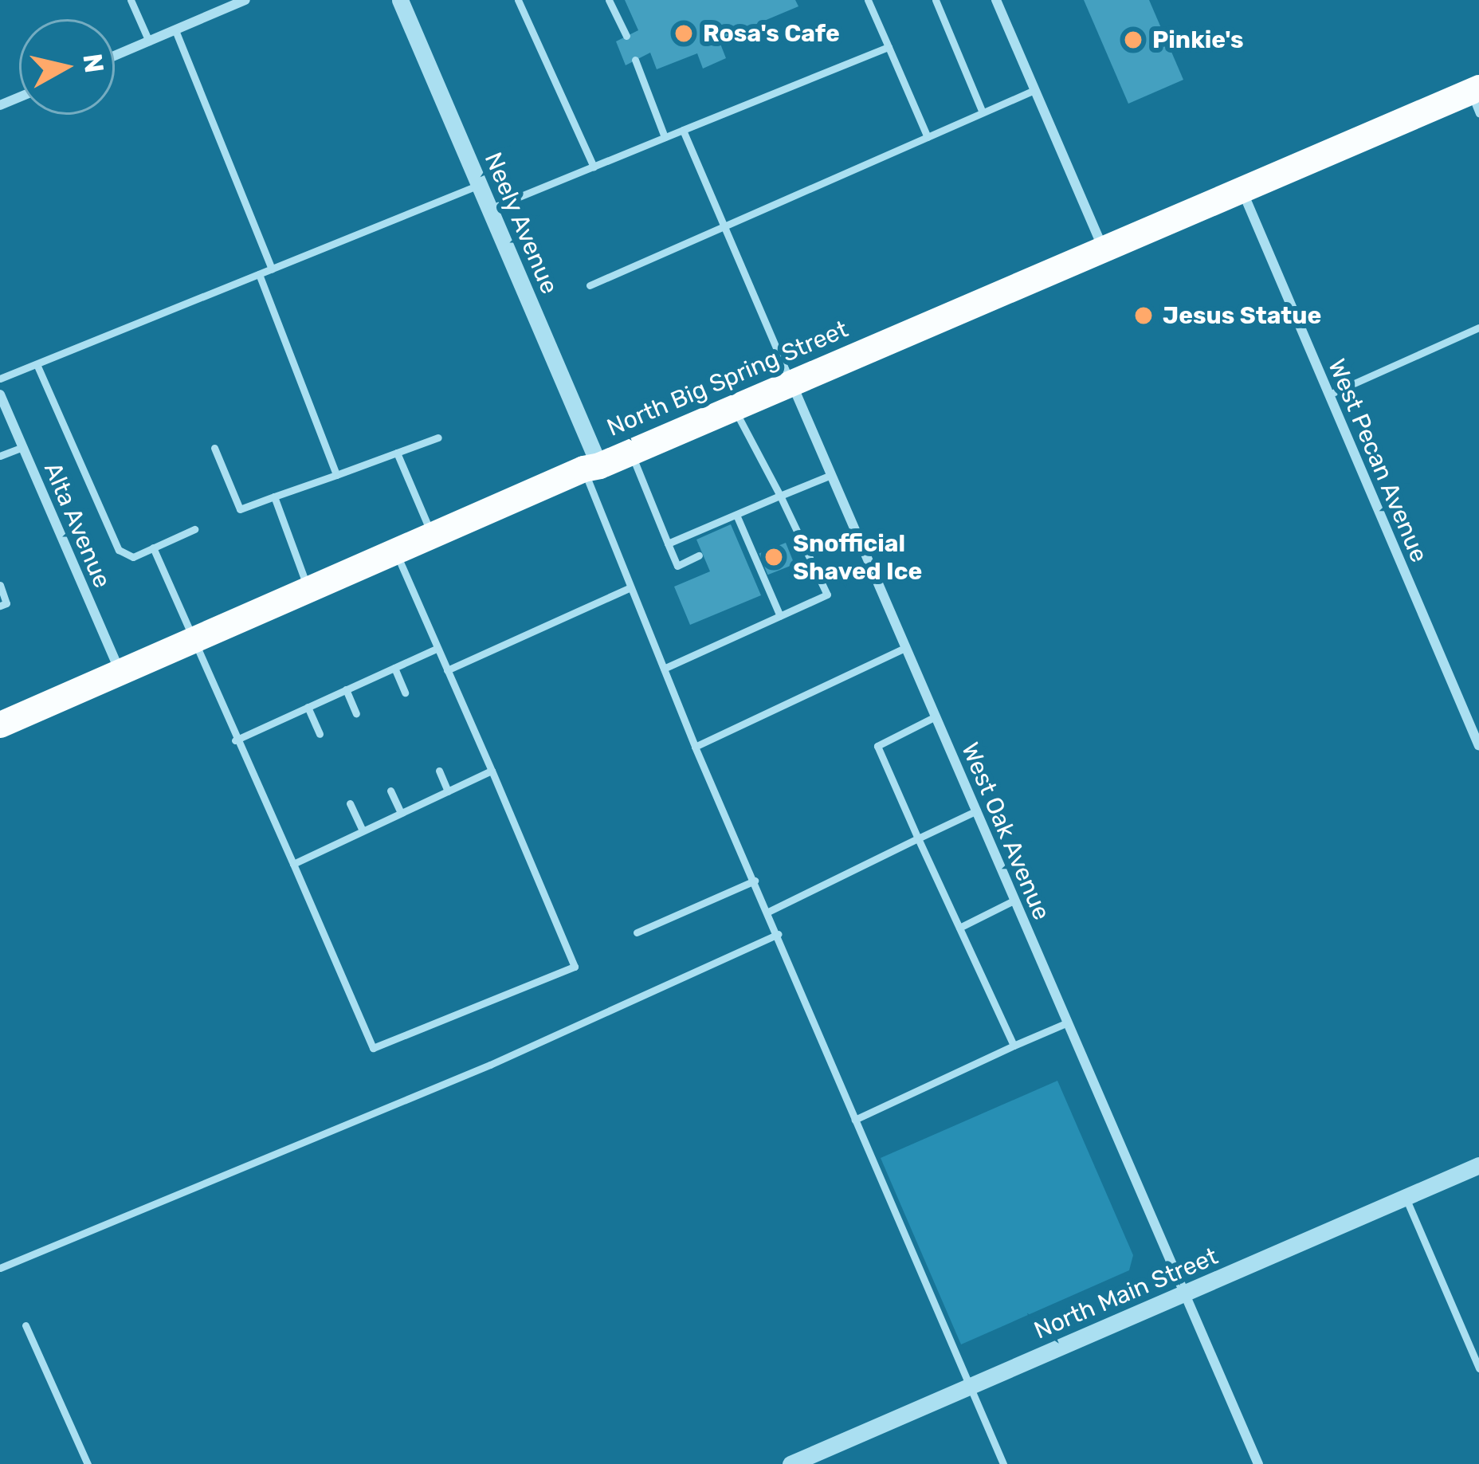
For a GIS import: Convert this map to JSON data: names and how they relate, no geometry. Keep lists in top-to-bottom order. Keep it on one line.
{"streets":{"highway":["North Big Spring Street"],"street":["Neely Avenue","West Pecan Avenue","Alta Avenue","West Oak Avenue","North Main Street"]},"crossings":[["Neely Avenue","North Big Spring Street"],["North Big Spring Street","West Pecan Avenue"],["North Big Spring Street","Alta Avenue"],["North Big Spring Street","West Oak Avenue"],["West Oak Avenue","North Main Street"]],"places":["Rosa's Cafe","Pinkie's","Jesus Statue","Snofficial Shaved Ice"],"north":"right"}
